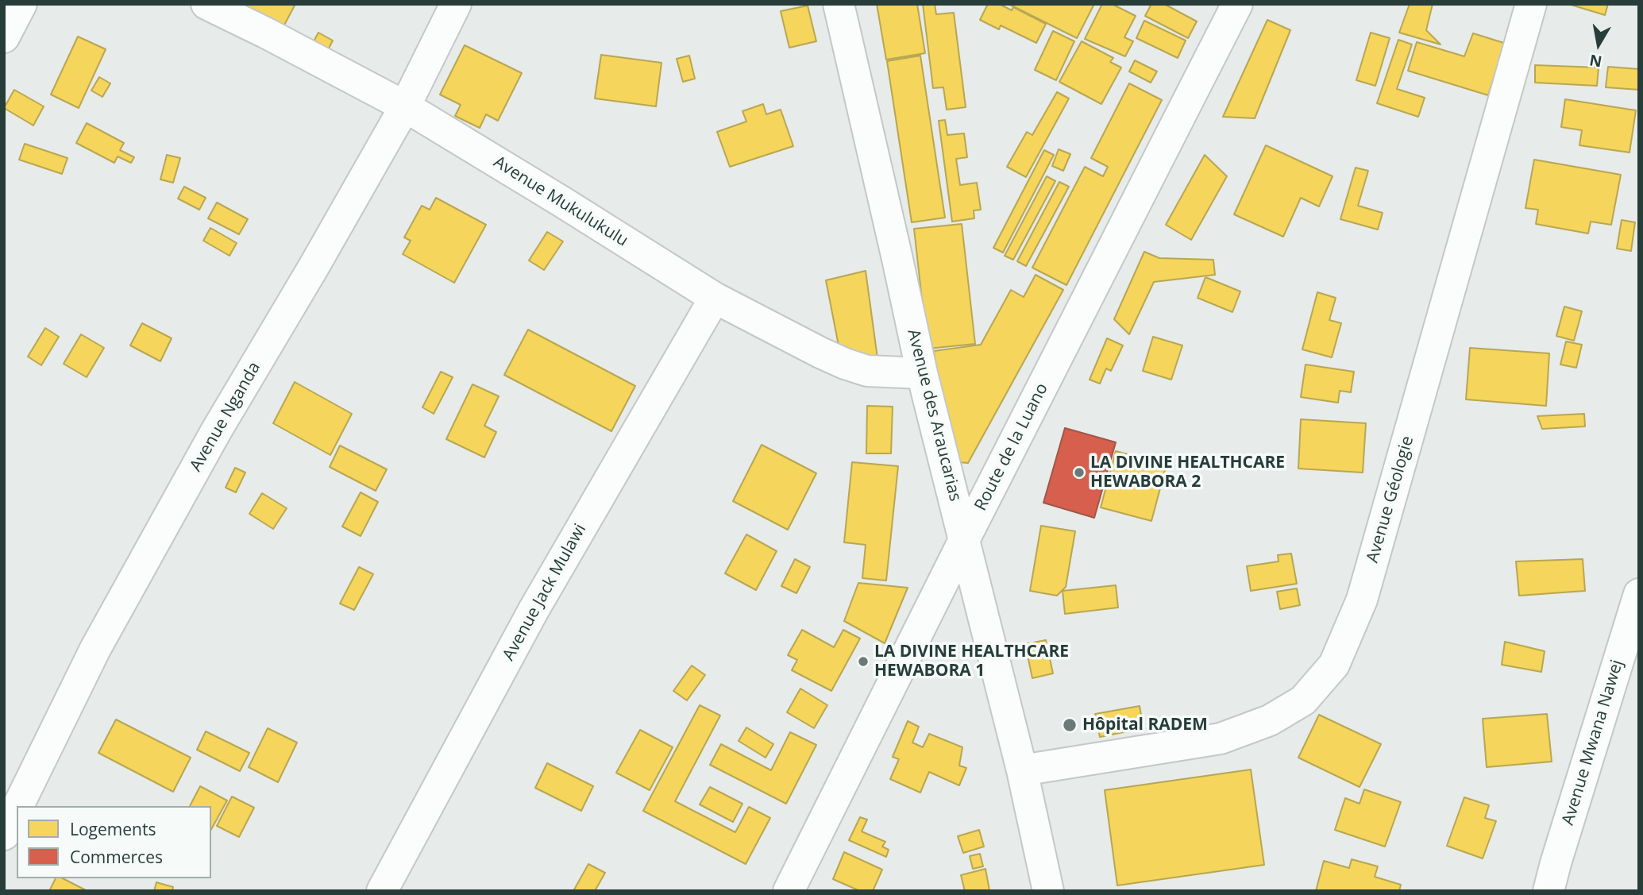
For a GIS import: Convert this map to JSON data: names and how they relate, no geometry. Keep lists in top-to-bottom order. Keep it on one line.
{"streets":{"street":["Avenue Mukulukulu","Avenue des Araucarias","Avenue Nganda","Route de la Luano","Avenue Géologie","Avenue Jack Mulawi","Avenue Mwana Nawej"]},"crossings":[["Avenue Mukulukulu","Avenue des Araucarias"],["Avenue Mukulukulu","Avenue Nganda"],["Avenue Mukulukulu","Avenue Jack Mulawi"],["Avenue des Araucarias","Route de la Luano"],["Avenue des Araucarias","Avenue Géologie"]],"places":["LA DIVINE HEALTHCARE HEWABORA 2","LA DIVINE HEALTHCARE HEWABORA 1","Hôpital RADEM"],"legend":["Logements","Commerces"],"north":"bottom"}
